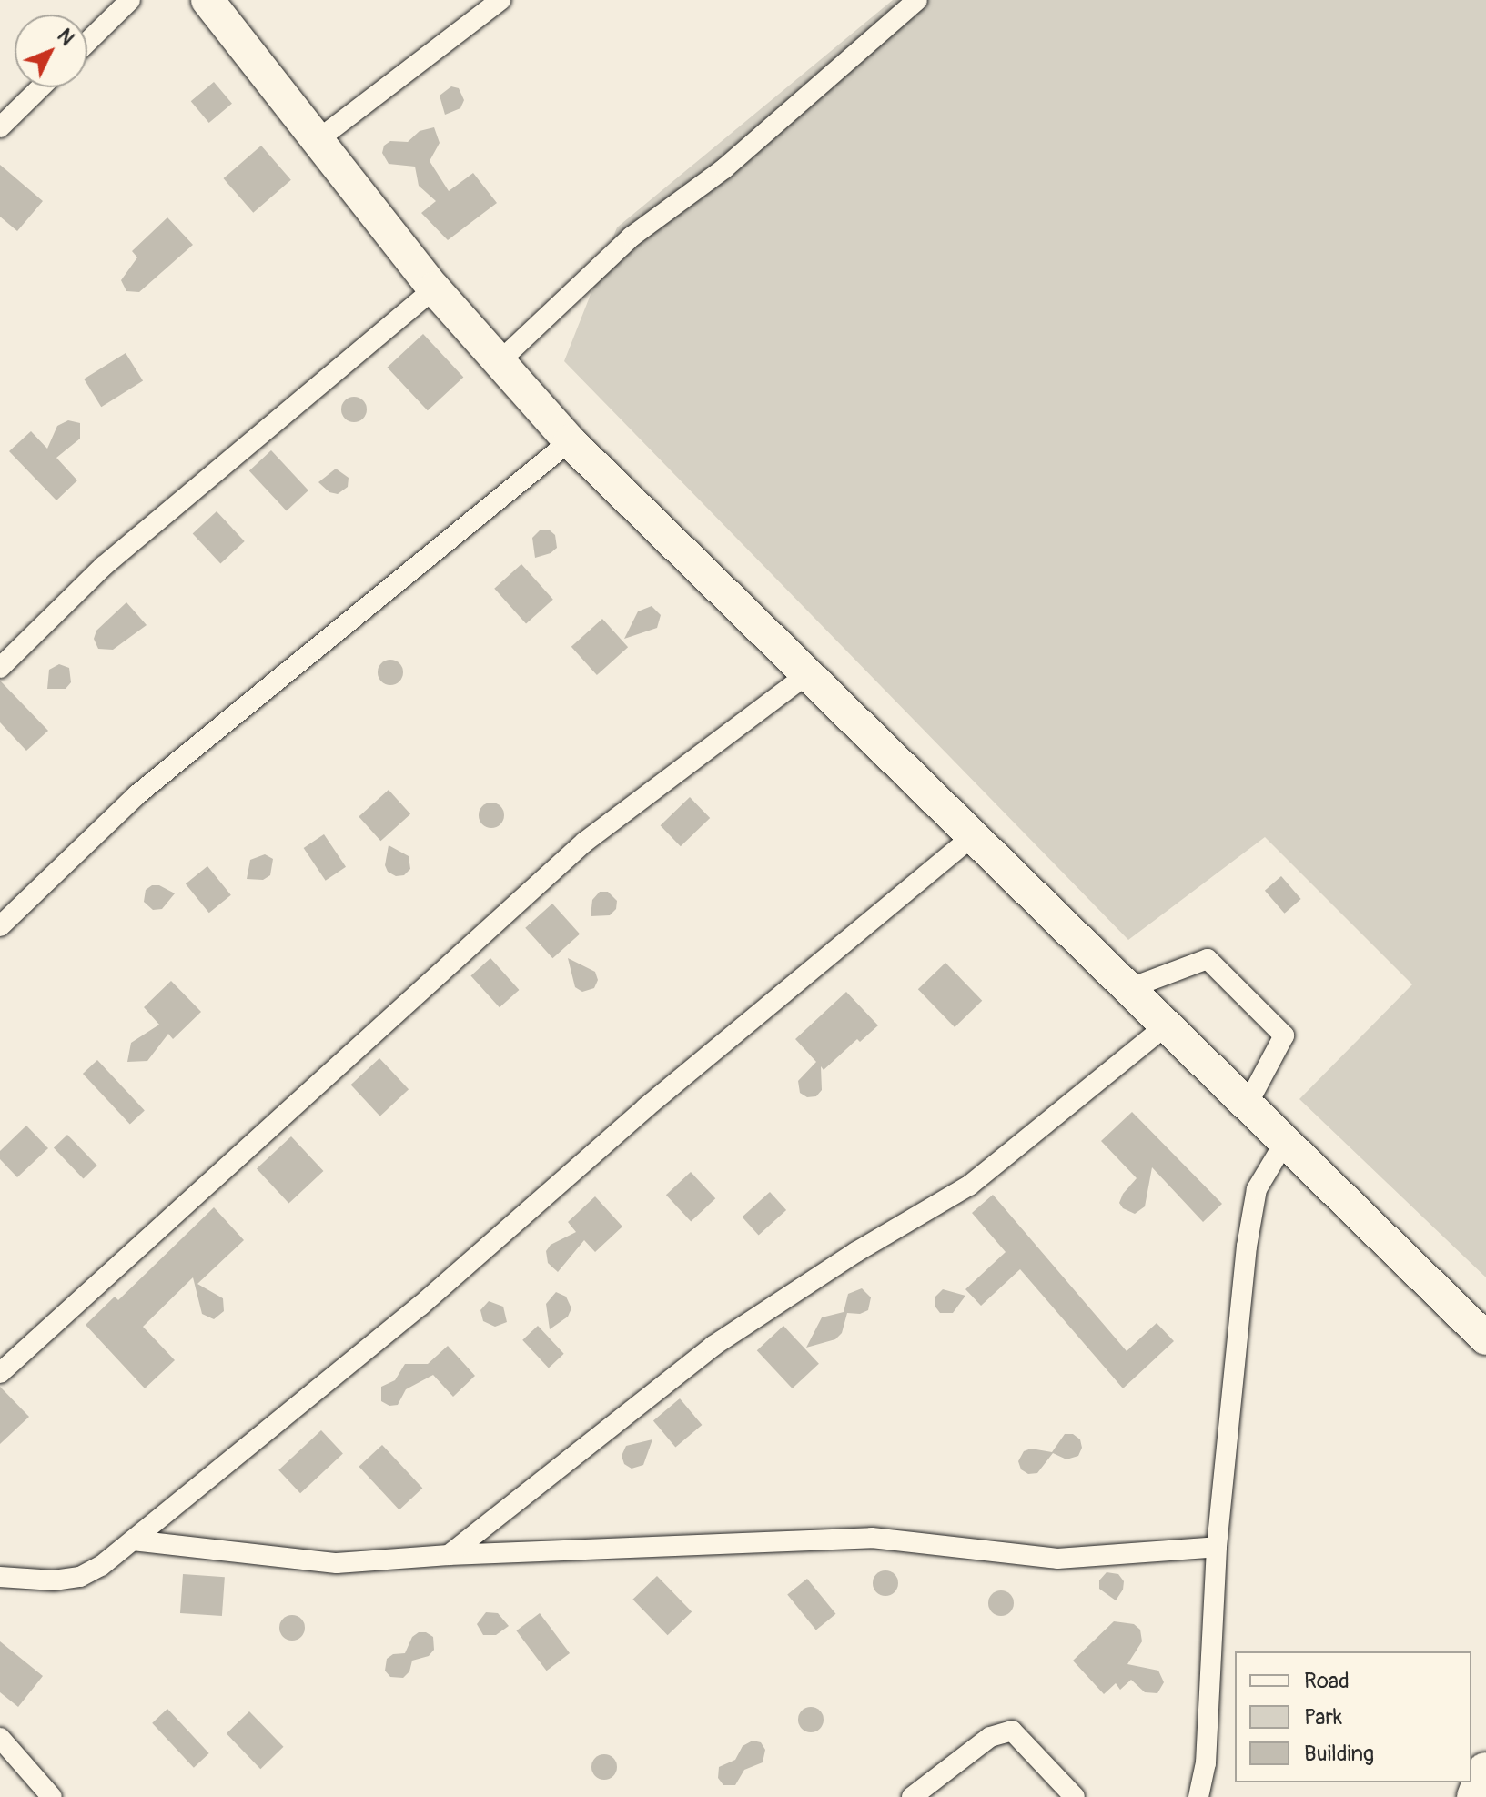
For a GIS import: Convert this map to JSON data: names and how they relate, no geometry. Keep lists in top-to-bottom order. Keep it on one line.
{"legend":["Road","Park","Building"],"north":"top right"}
